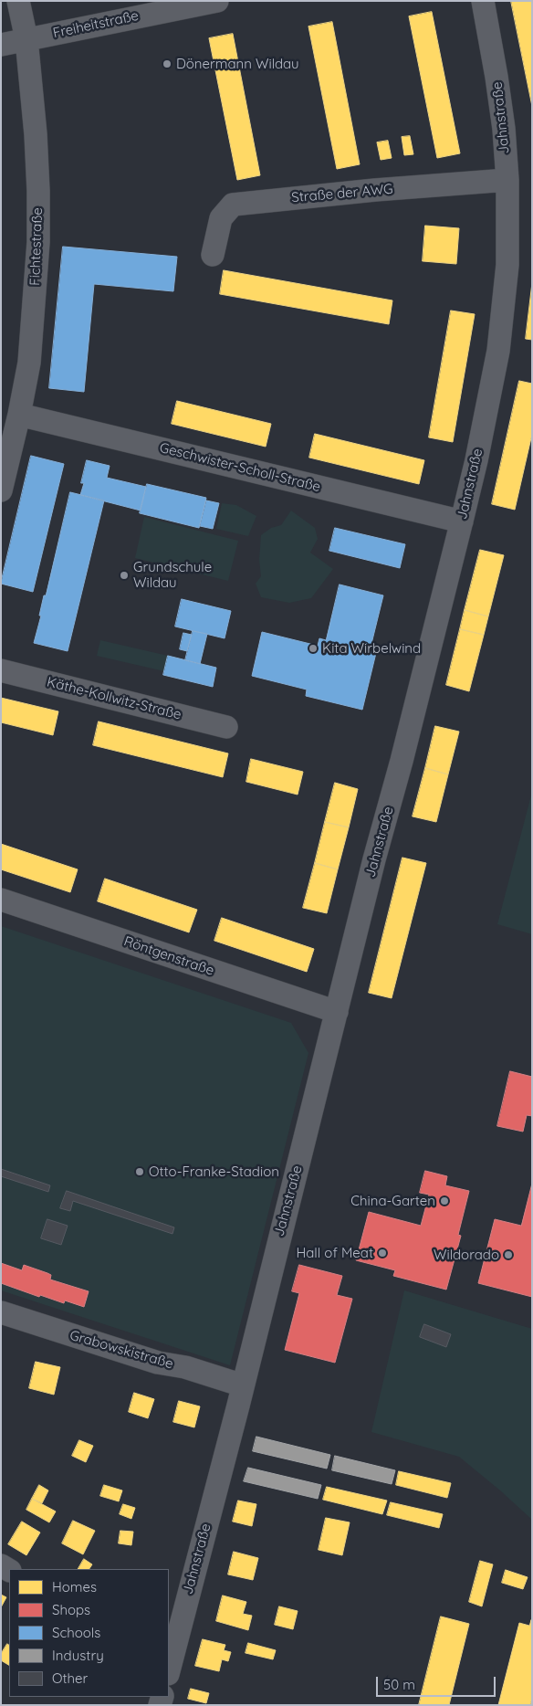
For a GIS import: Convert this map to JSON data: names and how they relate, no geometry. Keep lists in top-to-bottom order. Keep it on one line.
{"streets":{"street":["Freiheitstraße","Jahnstraße","Straße der AWG","Fichtestraße","Geschwister-Scholl-Straße","Käthe-Kollwitz-Straße","Röntgenstraße","Grabowskistraße"]},"crossings":[["Freiheitstraße","Fichtestraße"],["Jahnstraße","Straße der AWG"],["Jahnstraße","Geschwister-Scholl-Straße"],["Jahnstraße","Röntgenstraße"],["Jahnstraße","Grabowskistraße"],["Fichtestraße","Geschwister-Scholl-Straße"]],"places":["Dönermann Wildau","Grundschule Wildau","Kita Wirbelwind","Otto-Franke-Stadion","China-Garten","Hall of Meat","Wildorado"],"legend":["Homes","Shops","Schools","Industry","Other"],"scale_bar":"50 m"}
